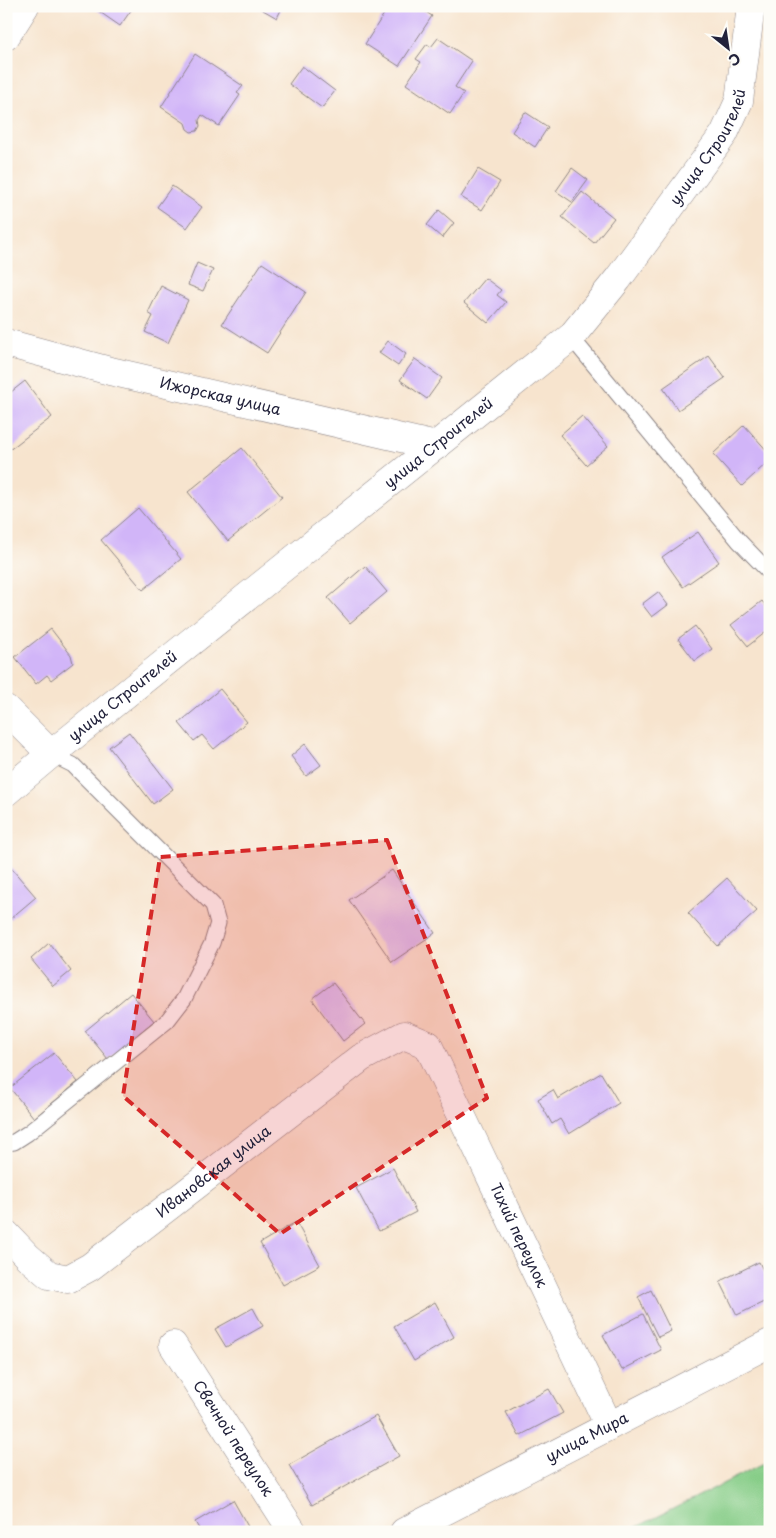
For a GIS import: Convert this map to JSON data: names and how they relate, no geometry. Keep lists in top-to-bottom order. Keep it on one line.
{"streets":{"street":["улица Строителей","Ижорская улица","Ивановская улица","Тихий переулок","Свечной переулок","улица Мира"]},"crossings":[["улица Строителей","Ижорская улица"],["Ивановская улица","Тихий переулок"],["Тихий переулок","улица Мира"]],"north":"bottom right"}
